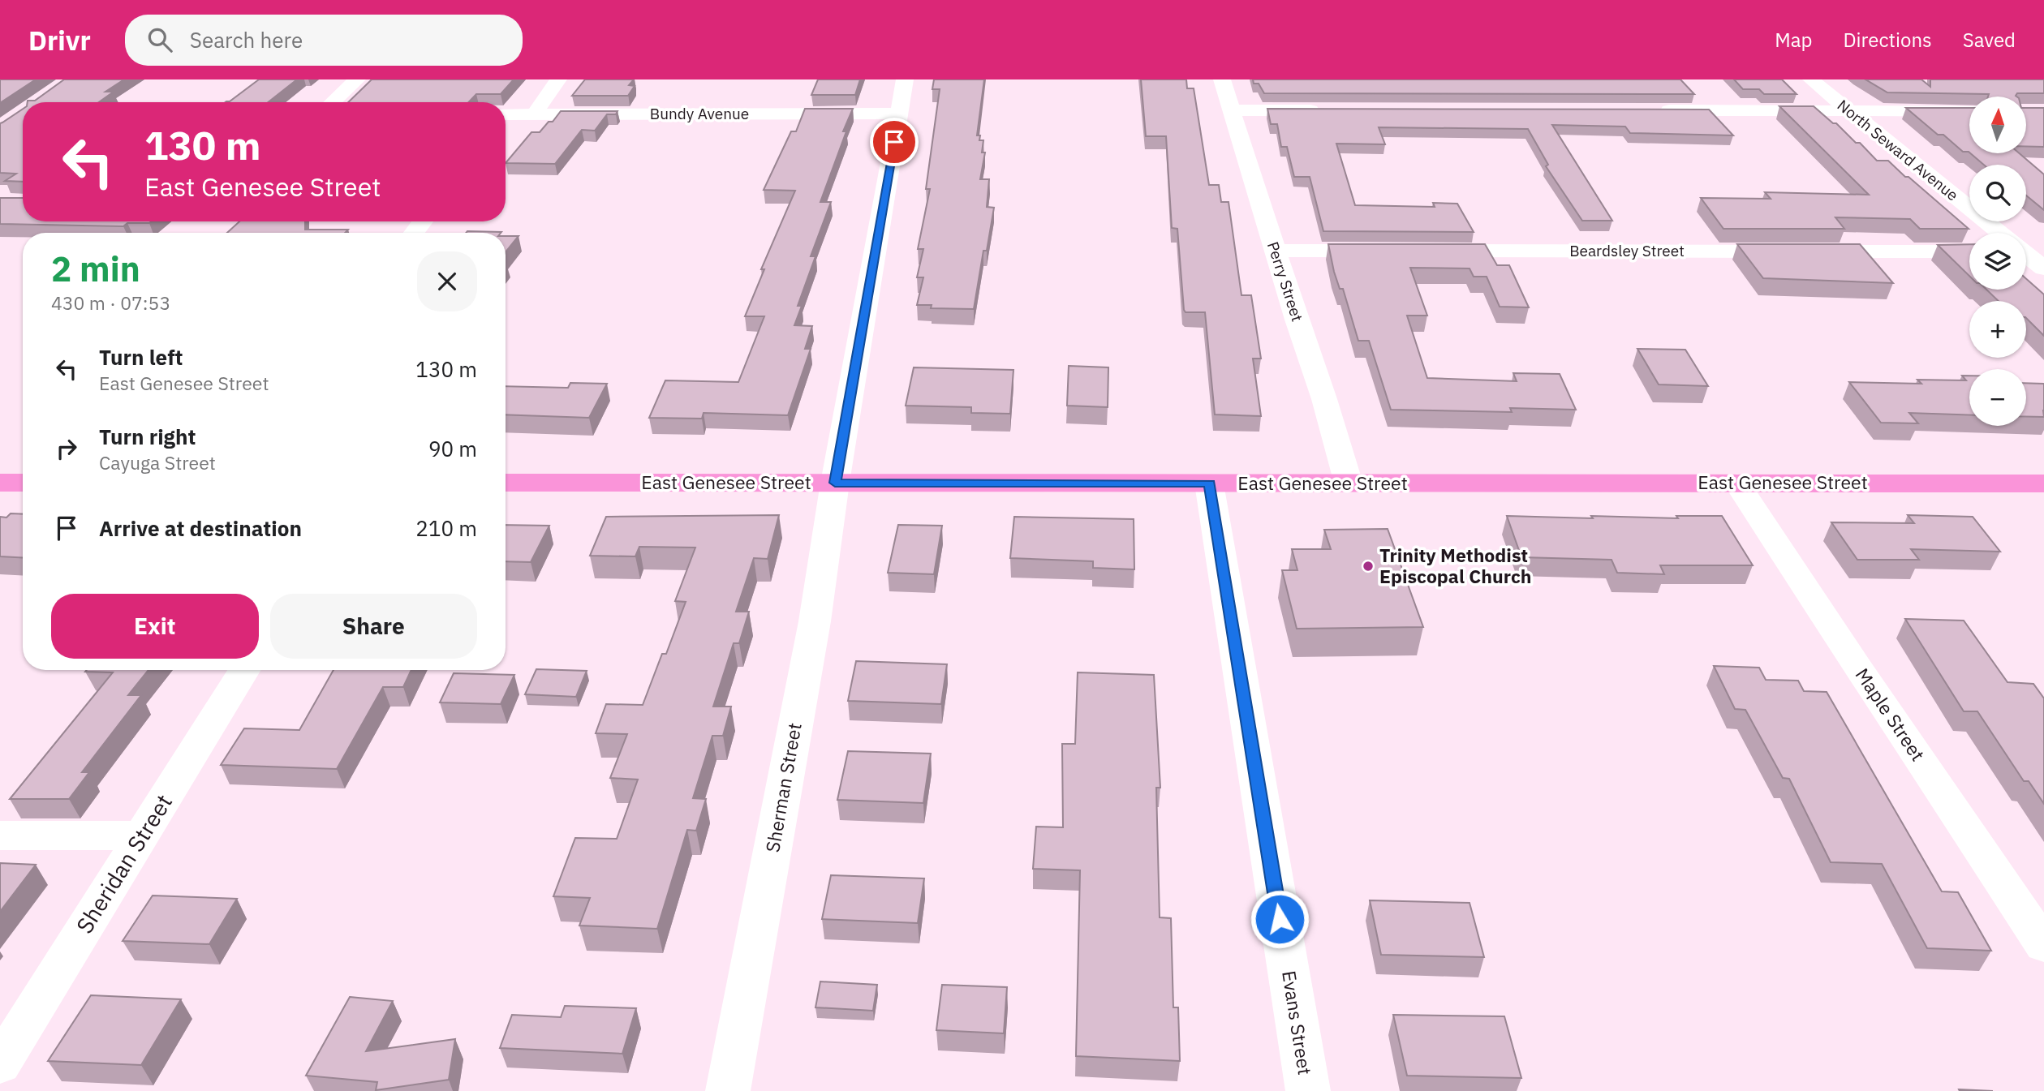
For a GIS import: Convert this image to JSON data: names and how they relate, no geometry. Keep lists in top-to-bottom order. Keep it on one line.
{"streets":{"highway":["East Genesee Street"],"street":["Bundy Avenue","North Seward Avenue","Beardsley Street","Perry Street","Maple Street","Sherman Street","Sheridan Street","Evans Street"]},"crossings":[["Bundy Avenue","Sherman Street"],["Perry Street","East Genesee Street"],["East Genesee Street","Maple Street"],["East Genesee Street","Sherman Street"],["East Genesee Street","Evans Street"]],"places":["Trinity Methodist Episcopal Church"],"north":"top","page":{"header":"Drivr","search":"Search here","nav":["Map","Directions","Saved"],"map_buttons":["+","−"],"turn":["130 m","East Genesee Street"],"heading":["2 min","430 m · 07:53"],"list":[{"name":"Turn left","note":"East Genesee Street","value":"130 m"},{"name":"Turn right","note":"Cayuga Street","value":"90 m"},{"name":"Arrive at destination","value":"210 m"}],"buttons":["Exit","Share"]}}
